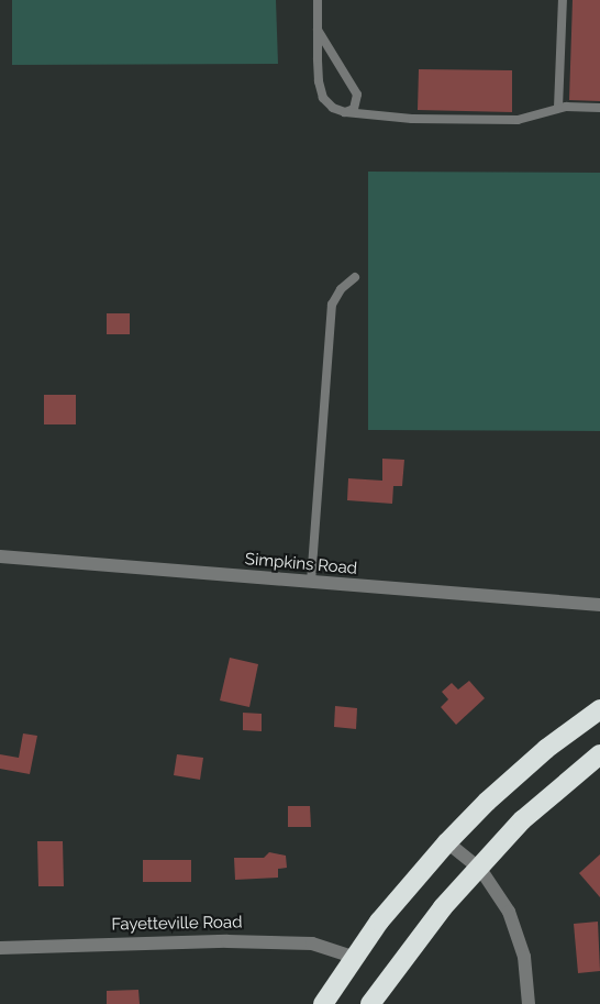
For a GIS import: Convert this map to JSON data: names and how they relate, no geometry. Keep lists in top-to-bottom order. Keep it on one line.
{"streets":{"street":["Simpkins Road","Fayetteville Road"]}}
